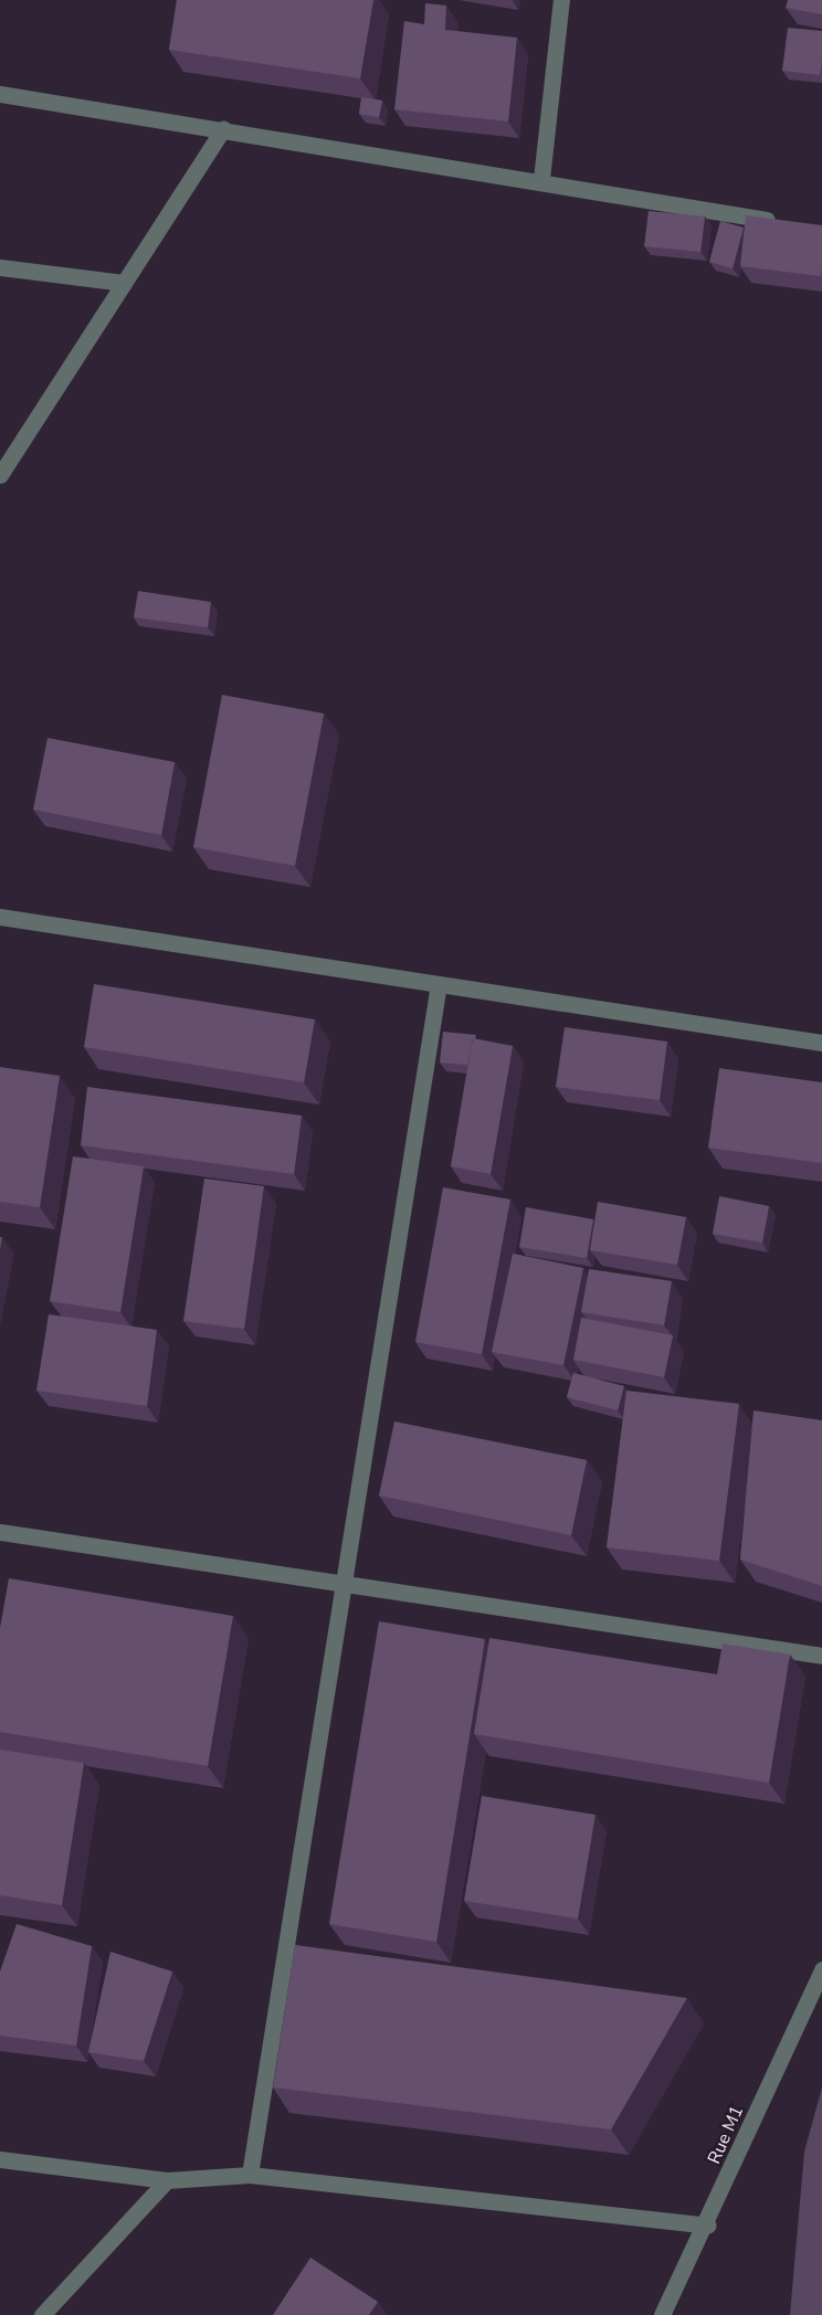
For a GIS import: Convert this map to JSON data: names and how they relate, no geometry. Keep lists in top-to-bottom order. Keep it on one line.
{"streets":{"street":["Rue M1"]}}
